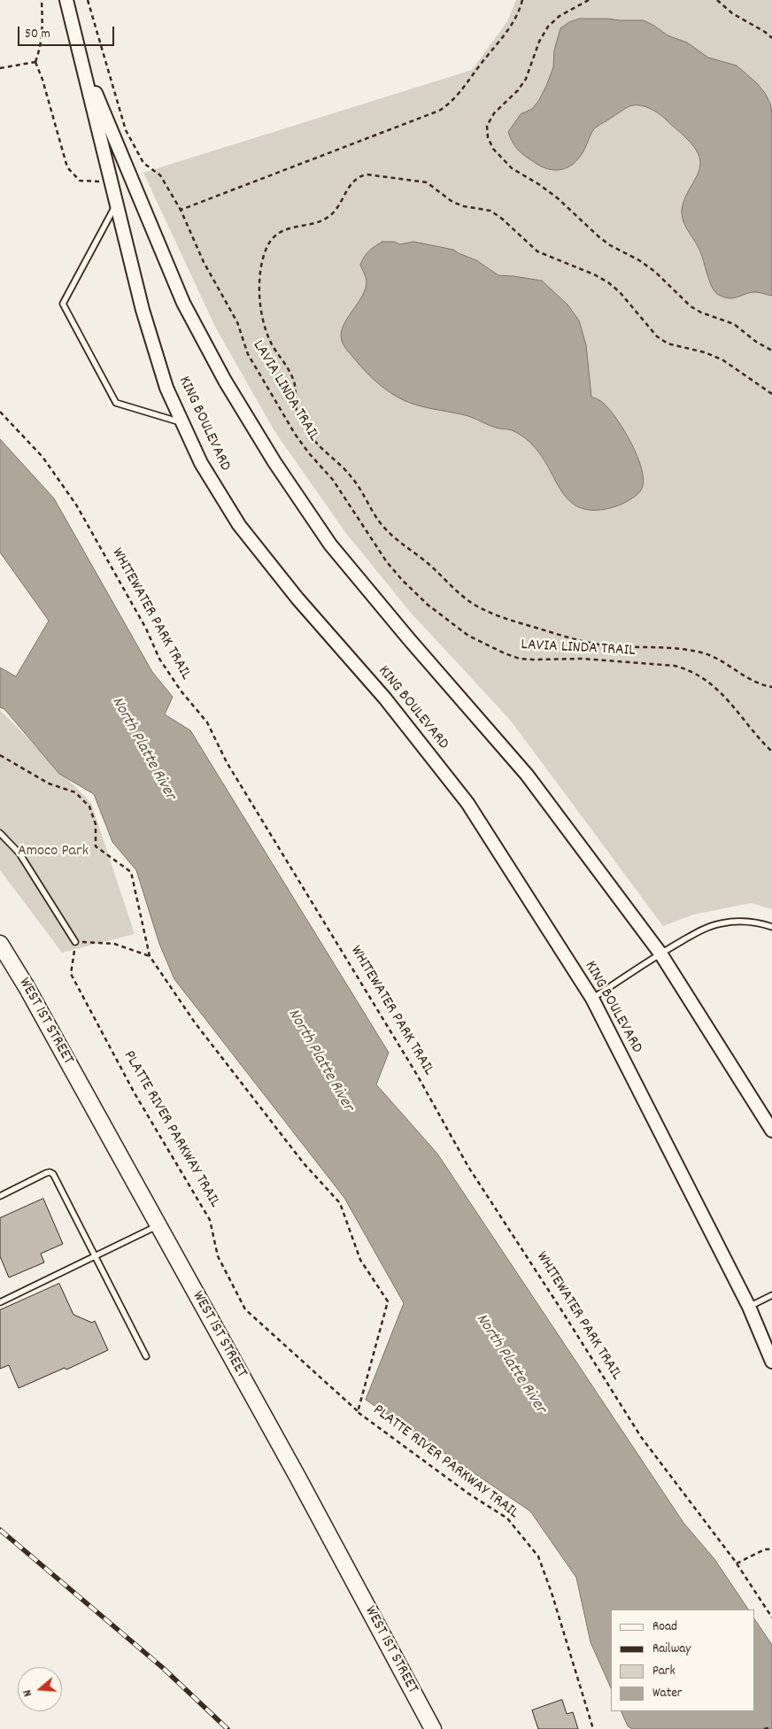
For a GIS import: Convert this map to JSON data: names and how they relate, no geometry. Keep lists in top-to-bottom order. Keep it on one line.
{"streets":{"main road":["WEST 1ST STREET"],"street":["KING BOULEVARD"],"path":["LAVIA LINDA TRAIL","WHITEWATER PARK TRAIL","PLATTE RIVER PARKWAY TRAIL"]},"water":["North Platte River"],"parks":["Amoco Park"],"legend":["Road","Railway","Park","Water"],"scale_bar":"50 m","north":"left"}
